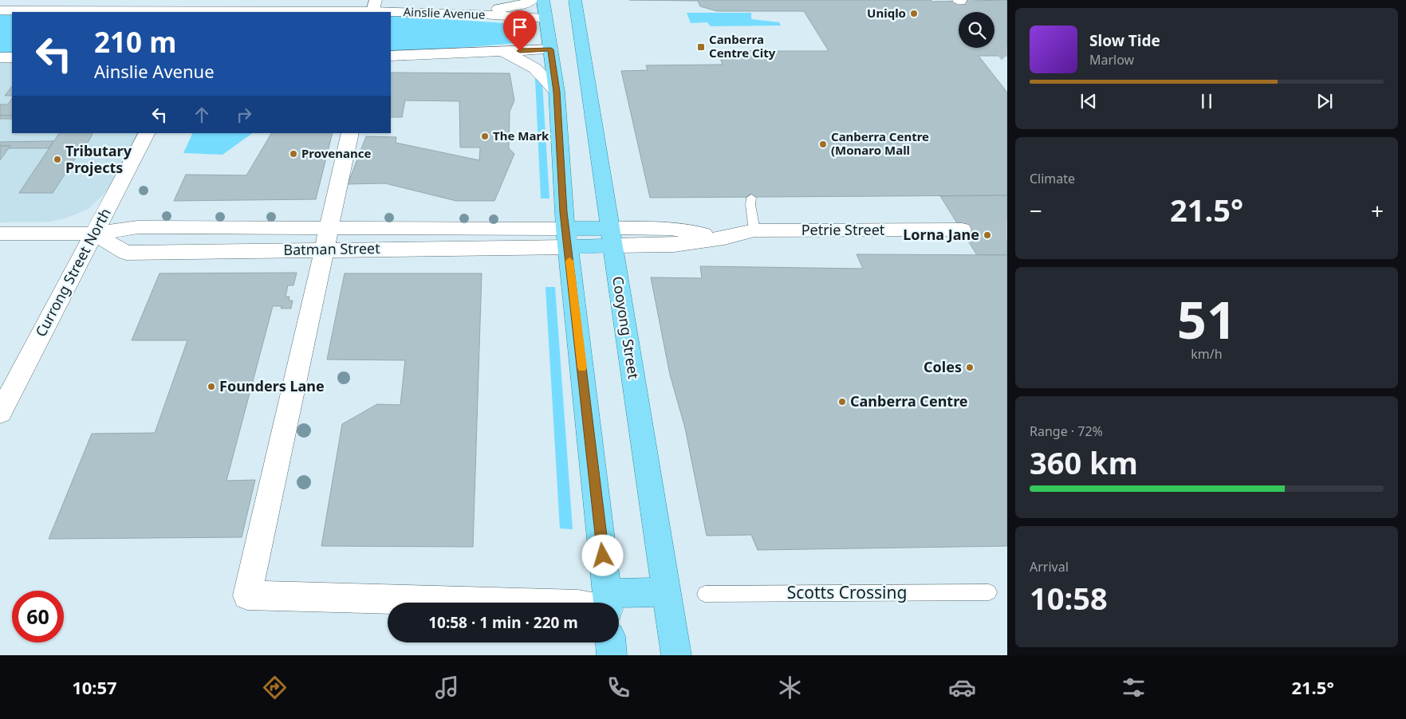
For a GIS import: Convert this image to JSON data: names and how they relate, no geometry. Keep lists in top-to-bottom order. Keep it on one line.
{"streets":{"main road":["Petrie Street","Cooyong Street"],"street":["Ainslie Avenue","Batman Street","Currong Street North"],"lane":["Scotts Crossing"]},"crossings":[["Ainslie Avenue","Cooyong Street"],["Petrie Street","Batman Street"],["Petrie Street","Cooyong Street"],["Batman Street","Currong Street North"]],"places":{"other":["Uniqlo","The Mark","Canberra Centre (Monaro Mall","Provenance","Tributary Projects","Lorna Jane","Coles","Founders Lane","Canberra Centre"],"transit":["Canberra Centre City"]},"page":{"turn":["210 m","Ainslie Avenue"],"song":["Slow Tide","Marlow"],"tile":["Climate",["51","km/h"],["Range · 72%","360 km"],["Arrival","10:58"]],"heat":["−","21.5°","+"],"limit":"60","trip":"10:58 · 1 min · 220 m","tabs":["10:57","21.5°"]}}
